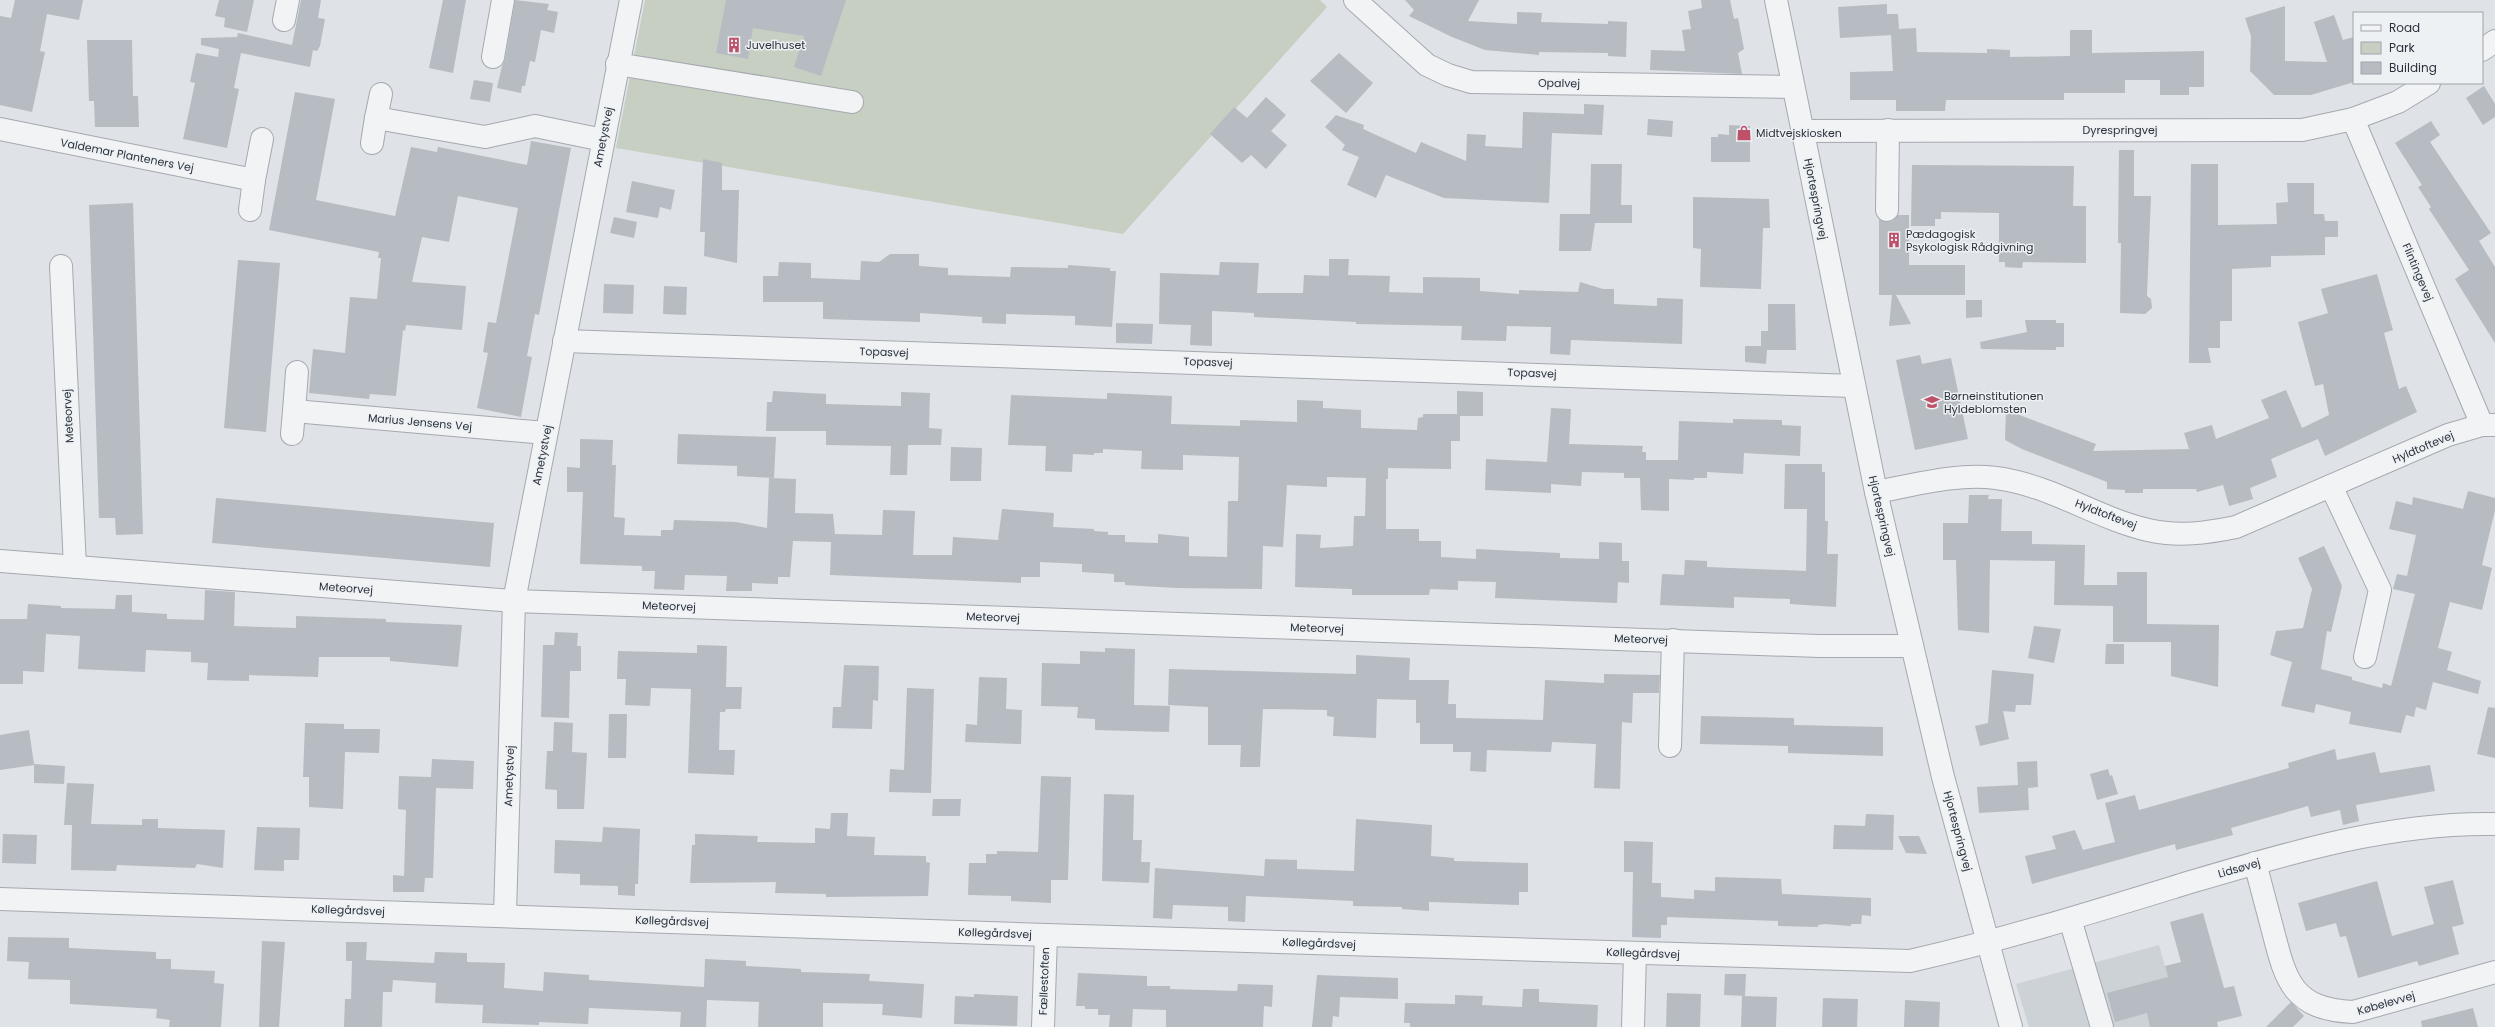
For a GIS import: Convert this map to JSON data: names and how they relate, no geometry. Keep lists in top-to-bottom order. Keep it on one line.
{"streets":{"street":["Opalvej","Dyrespringvej","Ametystvej","Valdemar Planteners Vej","Hjortespringvej","Flintingevej","Topasvej","Meteorvej","Marius Jensens Vej","Hyldtoftevej","Lidsøvej","Køllegårdsvej","Fællestoften","Købelevvej"]},"crossings":[["Opalvej","Hjortespringvej"],["Dyrespringvej","Hjortespringvej"],["Dyrespringvej","Flintingevej"],["Ametystvej","Topasvej"],["Ametystvej","Meteorvej"],["Ametystvej","Marius Jensens Vej"],["Ametystvej","Køllegårdsvej"],["Hjortespringvej","Topasvej"],["Hjortespringvej","Meteorvej"],["Hjortespringvej","Hyldtoftevej"],["Hjortespringvej","Lidsøvej"],["Hjortespringvej","Køllegårdsvej"],["Flintingevej","Hyldtoftevej"],["Lidsøvej","Køllegårdsvej"],["Lidsøvej","Købelevvej"],["Køllegårdsvej","Fællestoften"]],"places":{"building":["Juvelhuset","Pædagogisk Psykologisk Rådgivning"],"shop":["Midtvejskiosken"],"school or university":["Børneinstitutionen Hyldeblomsten"]},"legend":["Road","Park","Building"]}
